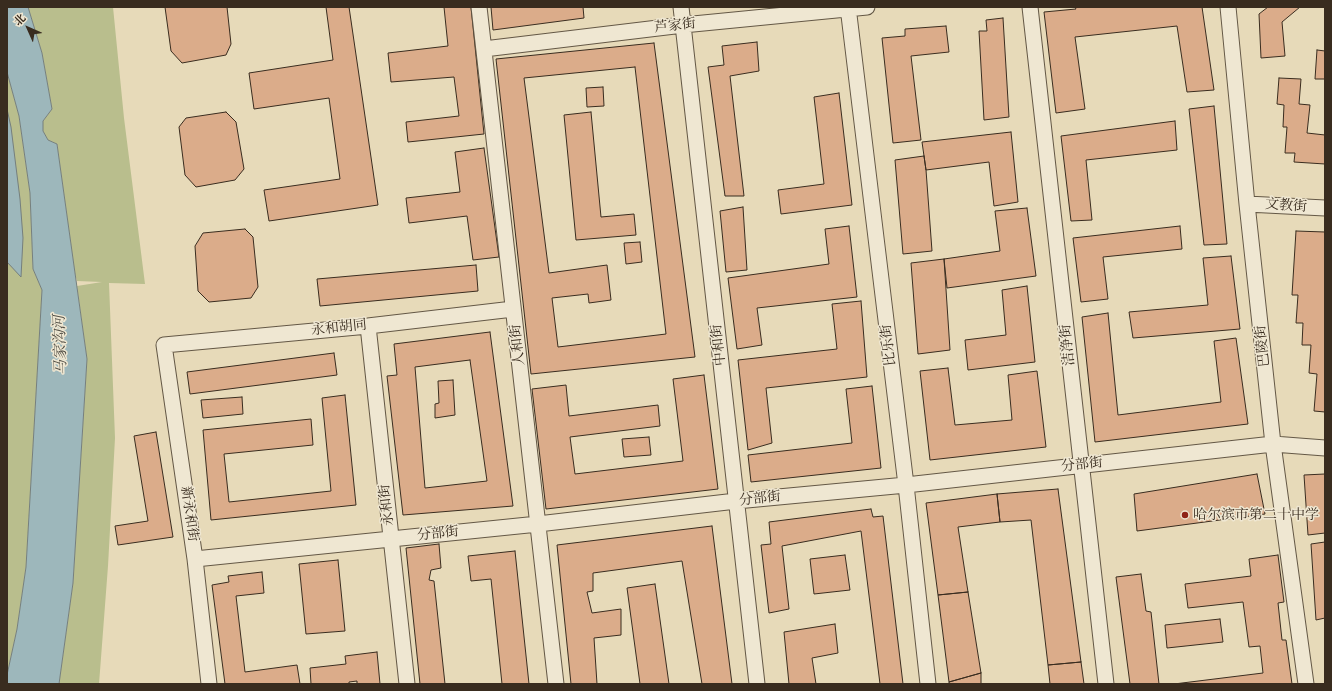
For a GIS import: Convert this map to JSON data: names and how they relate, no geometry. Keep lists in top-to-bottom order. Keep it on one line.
{"streets":{"street":["芦家街","文教街","永和胡同","人和街","中和街","比乐街","洁净街","巴陵街","分部街","永和街","新永和街"]},"crossings":[["芦家街","人和街"],["芦家街","中和街"],["芦家街","比乐街"],["文教街","巴陵街"],["永和胡同","人和街"],["永和胡同","永和街"],["永和胡同","新永和街"],["人和街","分部街"],["中和街","分部街"],["比乐街","分部街"],["洁净街","分部街"],["巴陵街","分部街"],["分部街","永和街"],["分部街","新永和街"]],"water":["马家沟河"],"places":["哈尔滨市第二十中学"],"north":"top left"}
